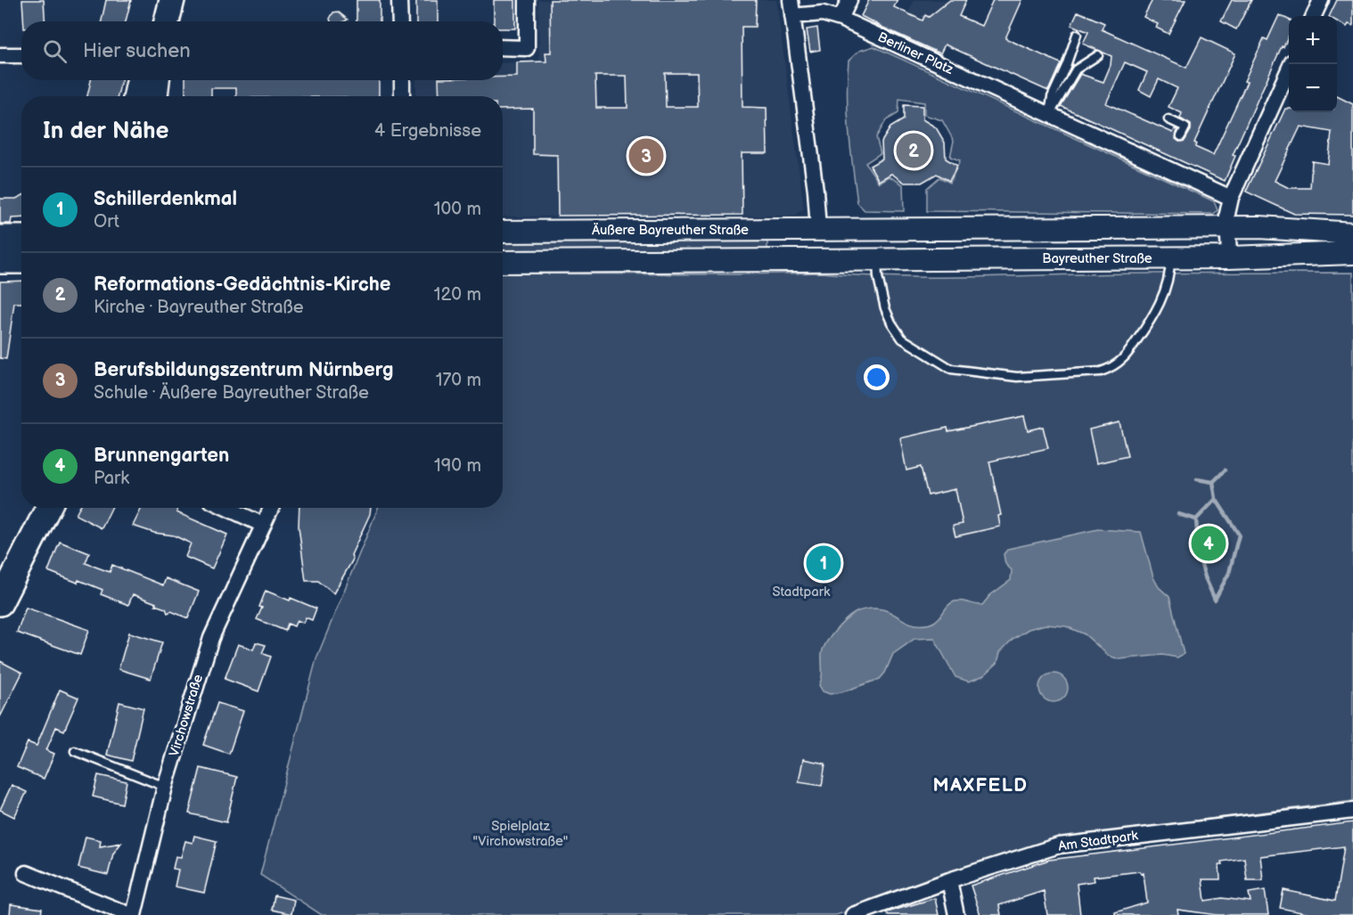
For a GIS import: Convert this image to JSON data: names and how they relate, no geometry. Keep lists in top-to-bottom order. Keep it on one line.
{"streets":{"main road":["Äußere Bayreuther Straße","Bayreuther Straße"],"street":["Berliner Platz","Virchowstraße","Am Stadtpark"]},"districts":["MAXFELD"],"parks":["Stadtpark","Spielplatz \"Virchowstraße\""],"page":{"map_buttons":["+","−"],"search":"Hier suchen","heading":["In der Nähe","4 Ergebnisse"],"pins":["2","3","4","1"],"list":[{"mark":"1","name":"Schillerdenkmal","note":"Ort","value":"100 m"},{"mark":"2","name":"Reformations-Gedächtnis-Kirche","note":"Kirche · Bayreuther Straße","value":"120 m"},{"mark":"3","name":"Berufsbildungszentrum Nürnberg","note":"Schule · Äußere Bayreuther Straße","value":"170 m"},{"mark":"4","name":"Brunnengarten","note":"Park","value":"190 m"}]}}
